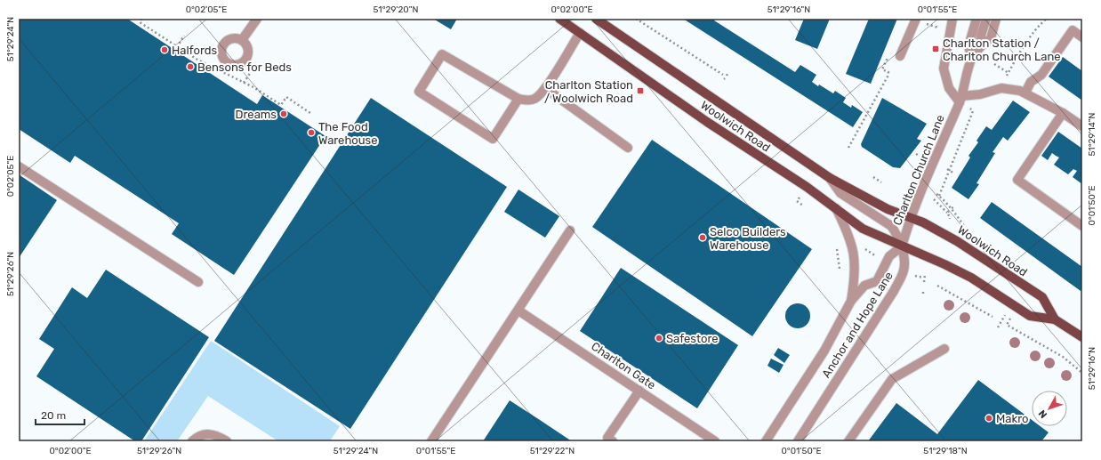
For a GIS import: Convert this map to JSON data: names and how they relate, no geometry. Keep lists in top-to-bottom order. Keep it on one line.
{"streets":{"main road":["Woolwich Road"],"street":["Charlton Church Lane","Anchor and Hope Lane","Charlton Gate"]},"crossings":[["Woolwich Road","Charlton Church Lane"],["Woolwich Road","Anchor and Hope Lane"],["Charlton Church Lane","Anchor and Hope Lane"]],"places":{"transit":["Charlton Station / Charlton Church Lane","Charlton Station / Woolwich Road"],"other":["Halfords","Bensons for Beds","Dreams","The Food Warehouse","Selco Builders Warehouse","Safestore","Makro"]},"scale_bar":"20 m","north":"bottom left","coordinates":["0°02'05\"E","51°29'20\"N","0°02'00\"E","51°29'16\"N","0°01'55\"E","51°29'24\"N","51°29'14\"N","0°01'50\"E","51°29'26\"N","51°29'22\"N","51°29'18\"N"]}
